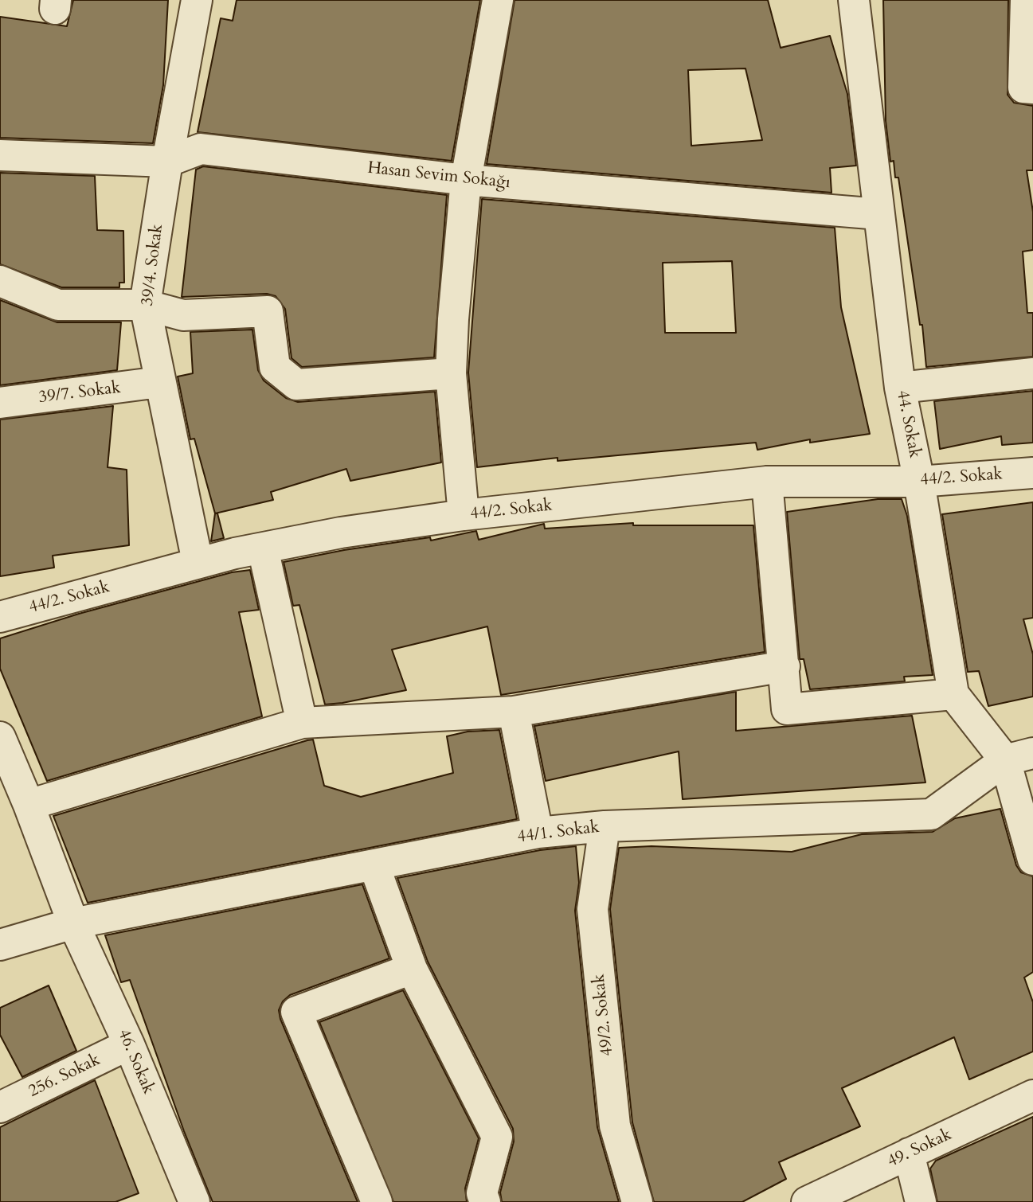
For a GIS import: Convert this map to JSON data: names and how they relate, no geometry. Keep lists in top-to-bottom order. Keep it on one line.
{"streets":{"street":["Hasan Sevim Sokağı","39/4. Sokak","39/7. Sokak","44. Sokak","44/2. Sokak","44/1. Sokak","49/2. Sokak","46. Sokak","256. Sokak","49. Sokak"]},"crossings":[["Hasan Sevim Sokağı","39/4. Sokak"],["Hasan Sevim Sokağı","44. Sokak"],["39/4. Sokak","39/7. Sokak"],["39/4. Sokak","44/2. Sokak"],["44. Sokak","44/2. Sokak"],["44. Sokak","44/1. Sokak"],["44/1. Sokak","49/2. Sokak"],["44/1. Sokak","46. Sokak"],["46. Sokak","256. Sokak"]]}
